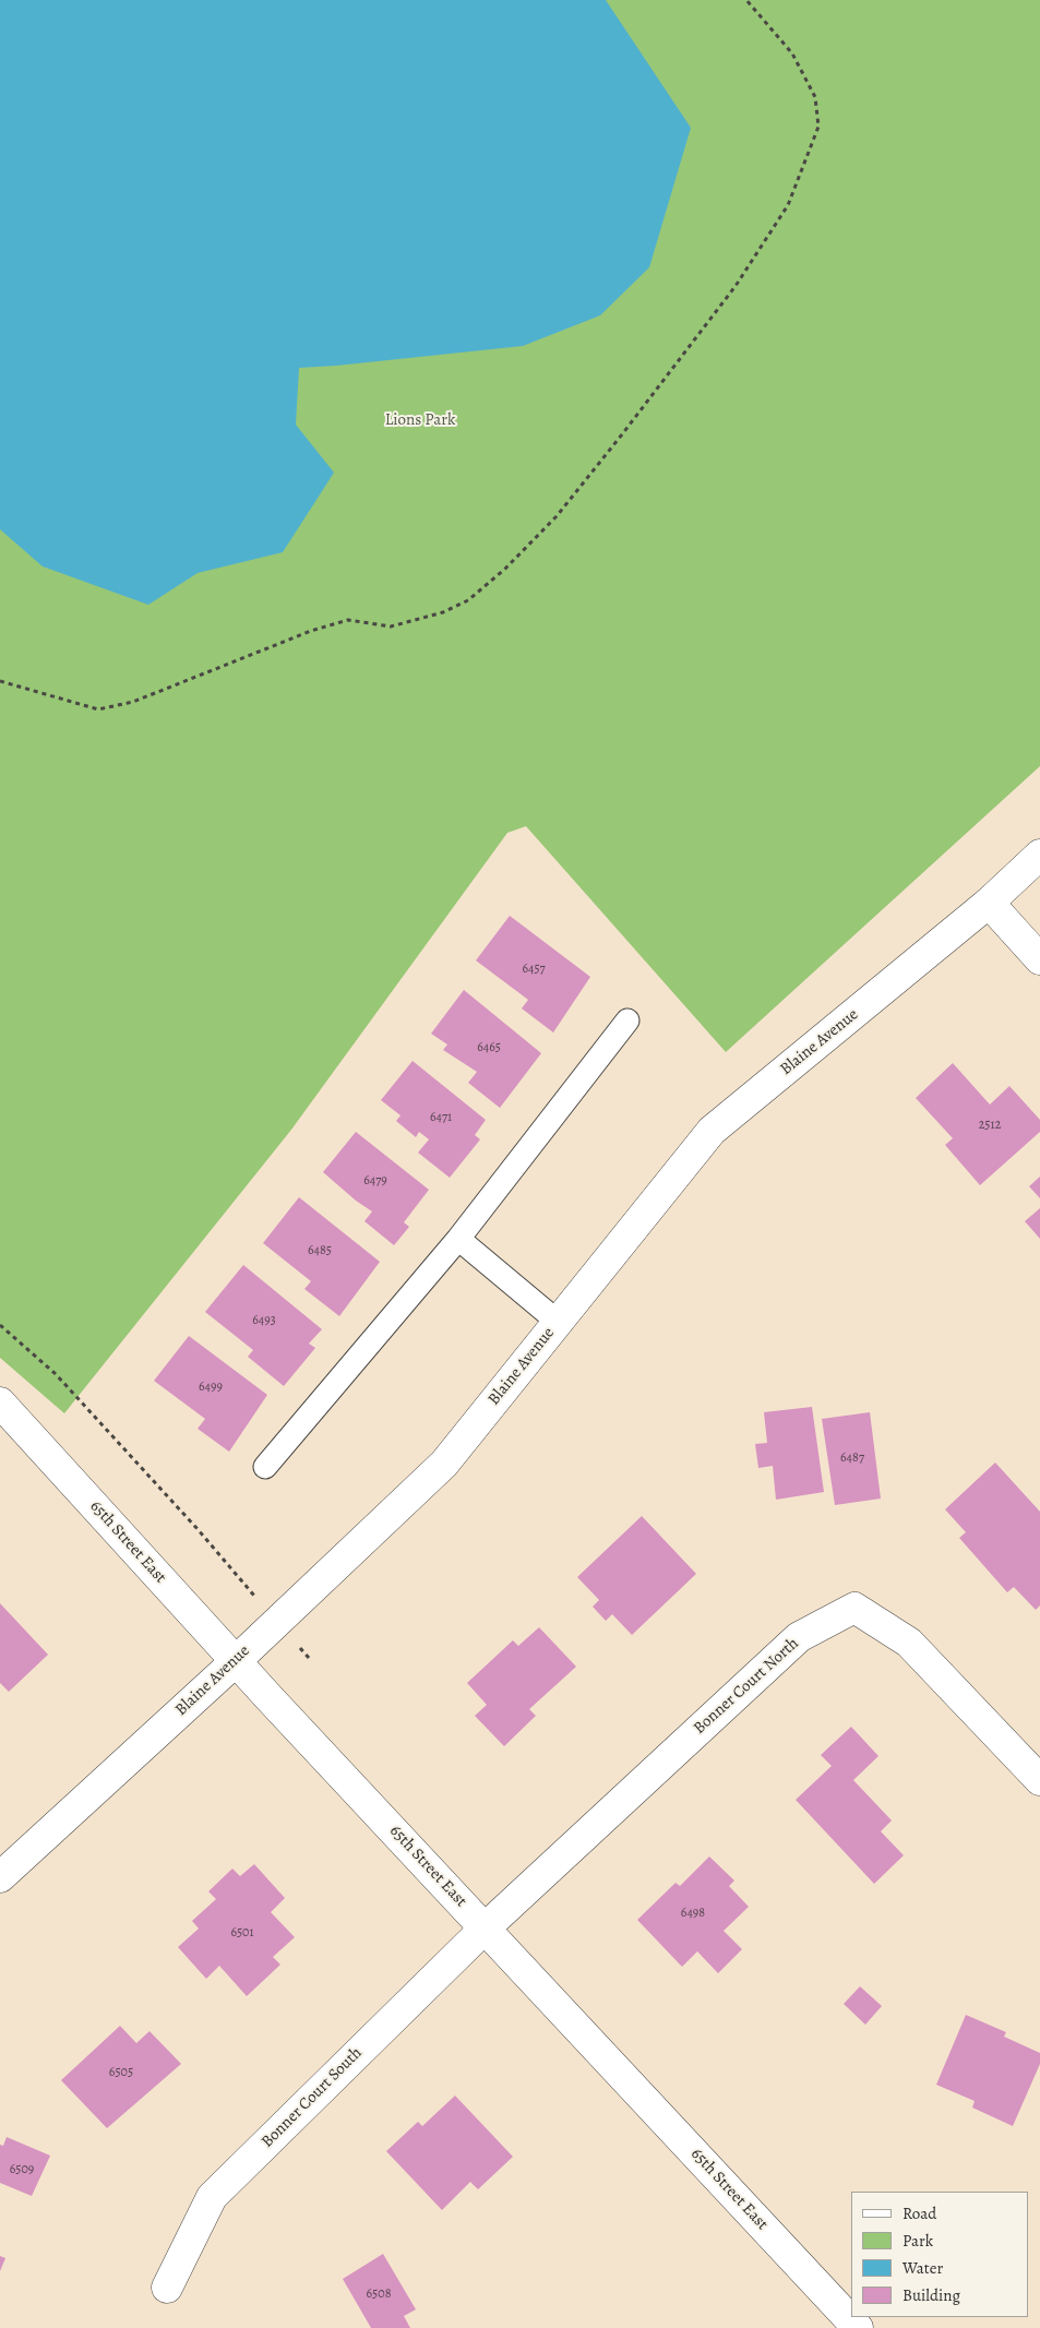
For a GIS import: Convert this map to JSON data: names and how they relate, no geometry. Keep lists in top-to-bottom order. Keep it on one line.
{"streets":{"street":["Blaine Avenue","65th Street East","Bonner Court North","Bonner Court South"]},"crossings":[["Blaine Avenue","65th Street East"],["65th Street East","Bonner Court North"],["65th Street East","Bonner Court South"],["Bonner Court North","Bonner Court South"]],"parks":["Lions Park"],"house_numbers":["6457","6465","6471","2512","6479","6485","6493","6499","6487","6498","6501","6505","6509","6508"],"legend":["Road","Park","Water","Building"]}
